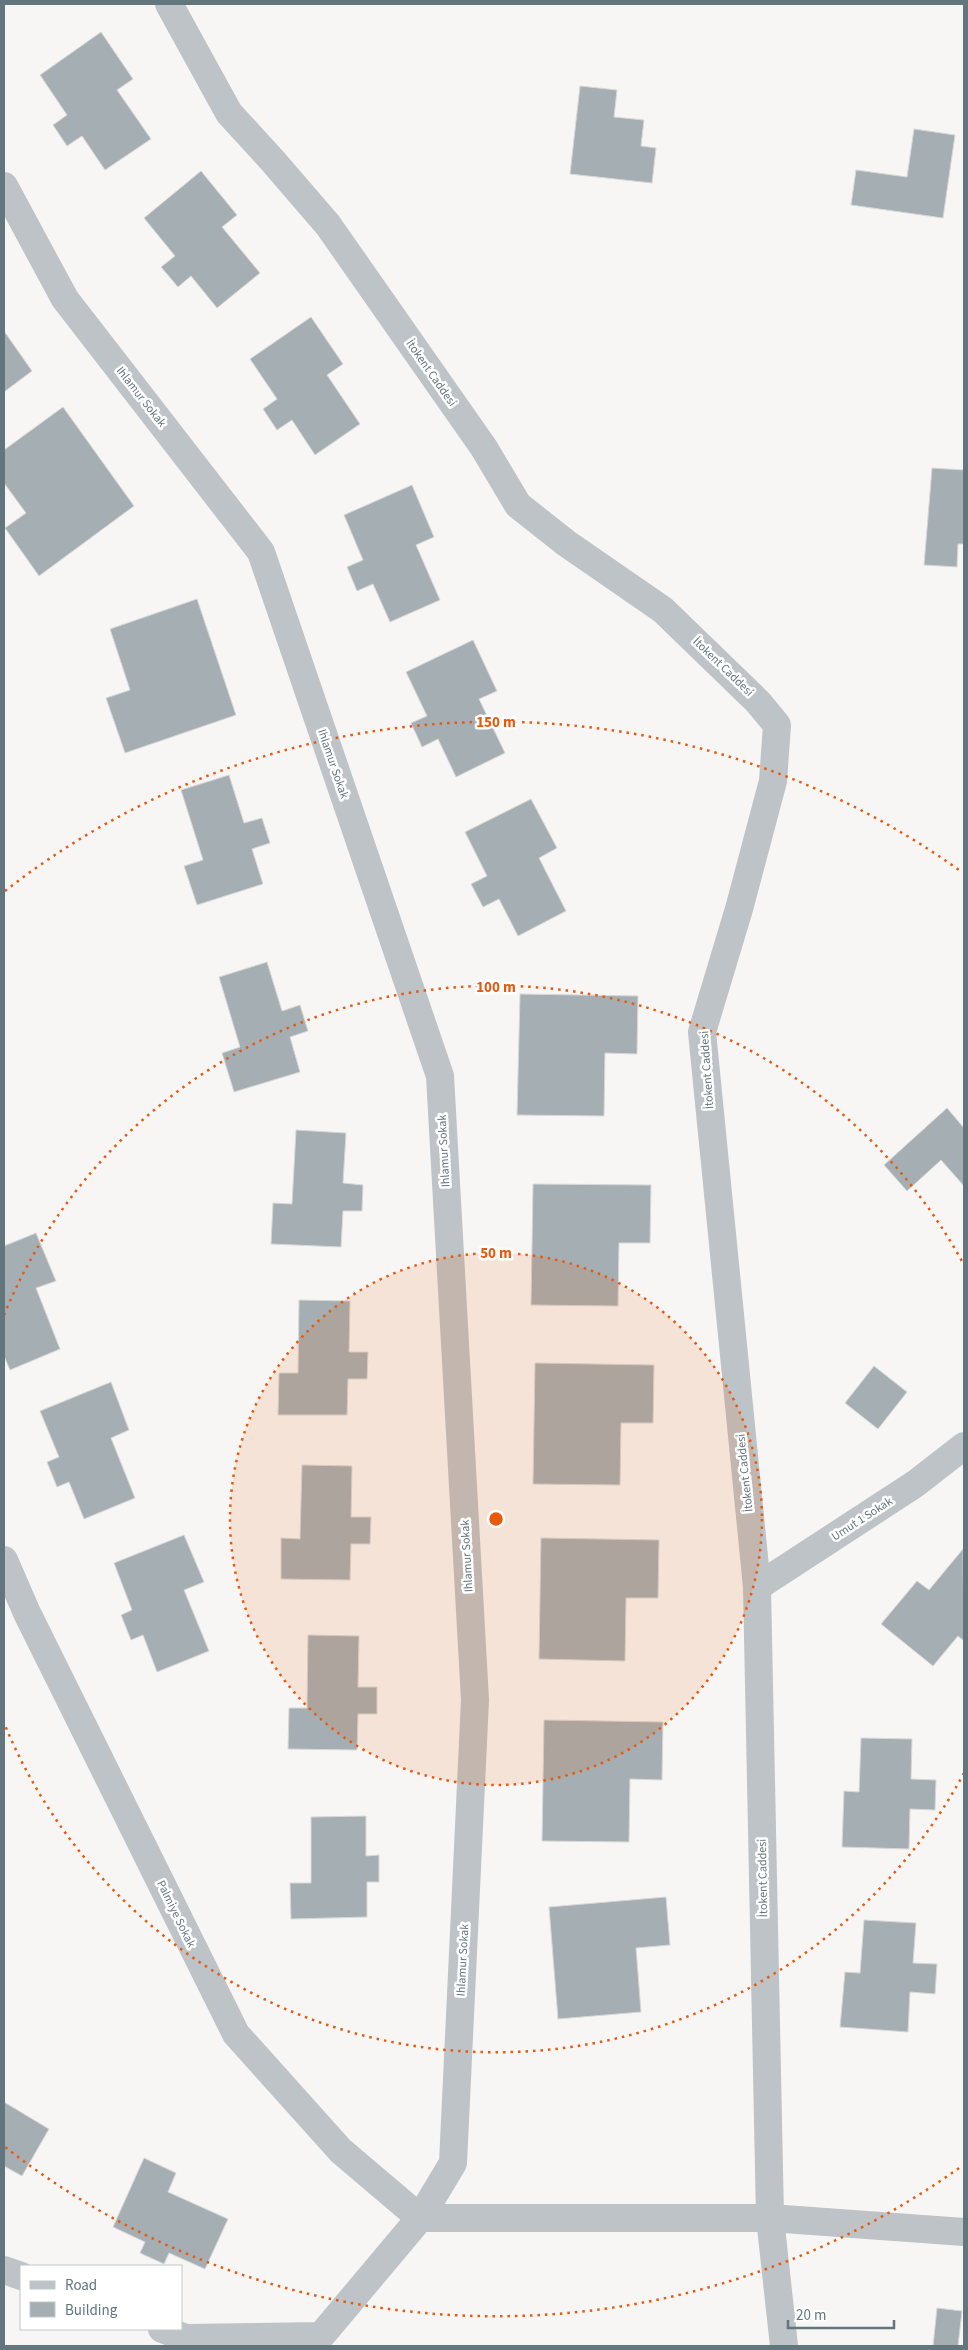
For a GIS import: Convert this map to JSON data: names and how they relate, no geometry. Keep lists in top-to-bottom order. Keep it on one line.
{"streets":{"street":["İtokent Caddesi","Ihlamur Sokak","Umut 1 Sokak","Palmiye Sokak"]},"crossings":[["İtokent Caddesi","Umut 1 Sokak"],["Ihlamur Sokak","Palmiye Sokak"]],"legend":["Road","Building"],"scale_bar":"20 m","rings":["150 m","100 m","50 m"]}
